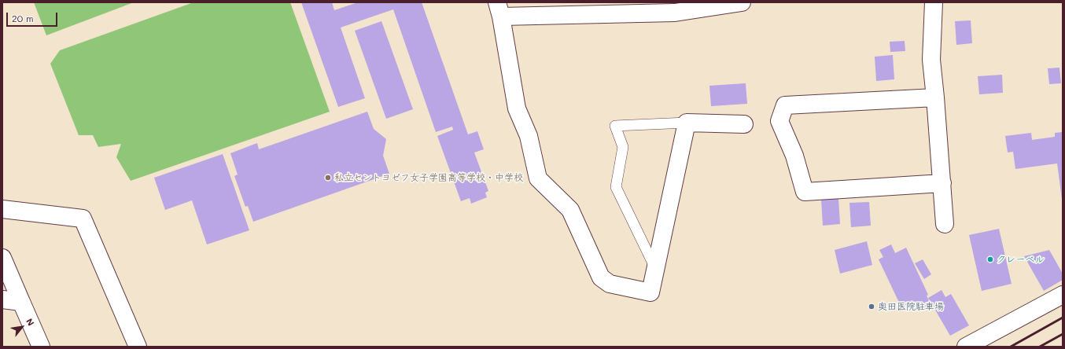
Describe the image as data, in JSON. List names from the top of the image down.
{
  "places": ["私立セントヨゼフ女子学園高等学校・中学校", "クレーベル", "奥田医院駐車場"],
  "scale_bar": "20 m",
  "north": "top right"
}
